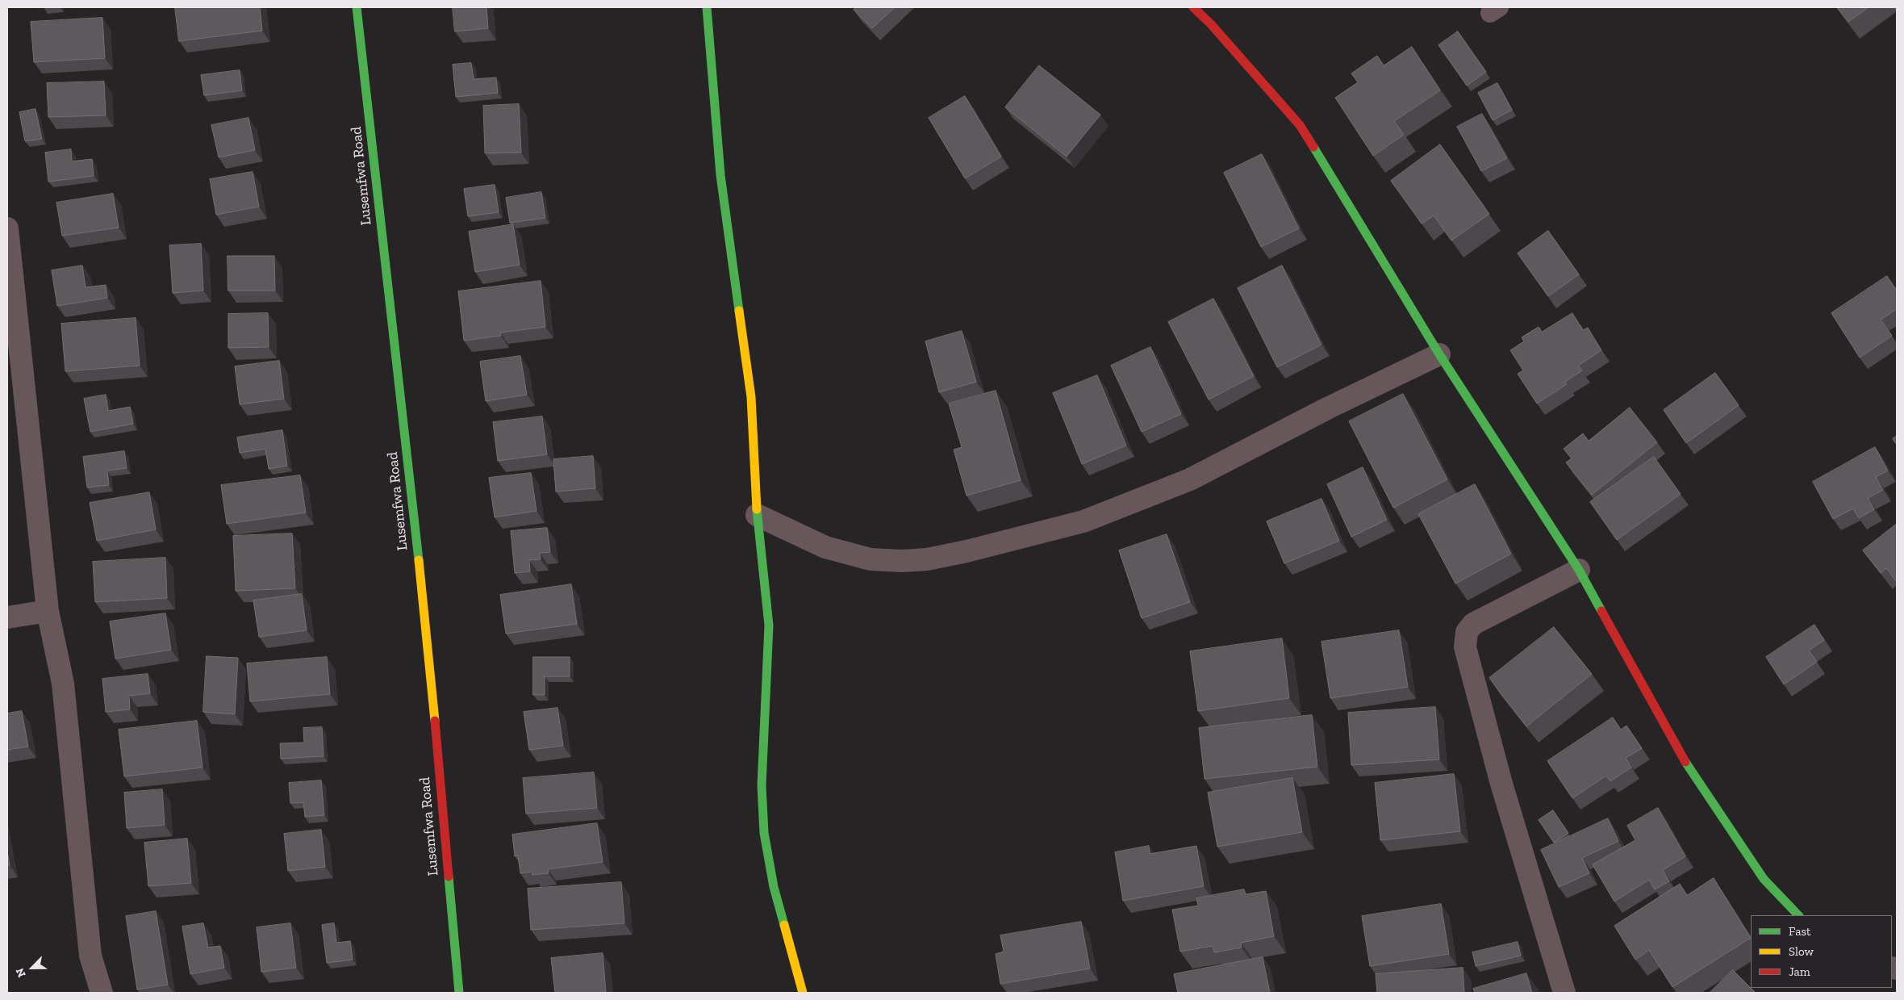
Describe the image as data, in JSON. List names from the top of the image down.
{
  "streets": {
    "street": ["Lusemfwa Road"]
  },
  "legend": ["Fast", "Slow", "Jam"],
  "north": "bottom left"
}
